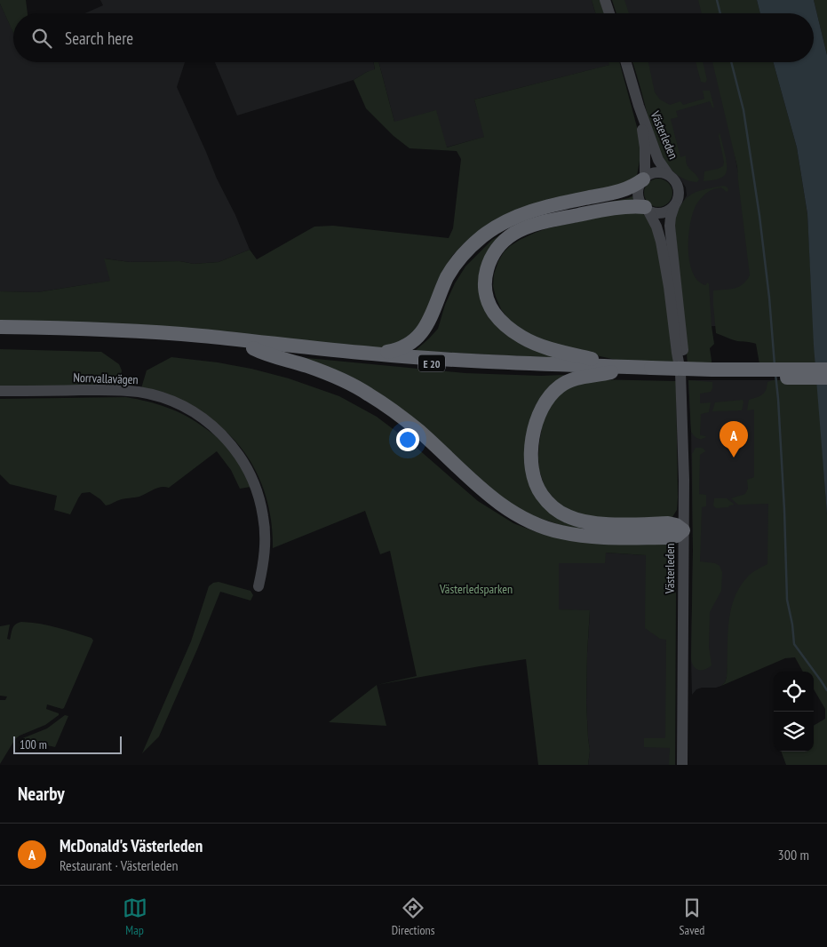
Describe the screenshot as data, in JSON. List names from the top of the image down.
{
  "streets": {
    "highway": ["E 20"],
    "main road": ["Västerleden", "Norrvallavägen"]
  },
  "crossings": [
    ["Västerleden", "E 20"]
  ],
  "parks": ["Västerledsparken"],
  "scale_bar": "100 m",
  "page": {
    "search": "Search here",
    "pins": "A",
    "scale": "100 m",
    "heading": "Nearby",
    "list": [
      {
        "mark": "A",
        "name": "McDonald's Västerleden",
        "note": "Restaurant · Västerleden",
        "value": "300 m"
      }
    ],
    "nav": ["Map", "Directions", "Saved"]
  }
}
